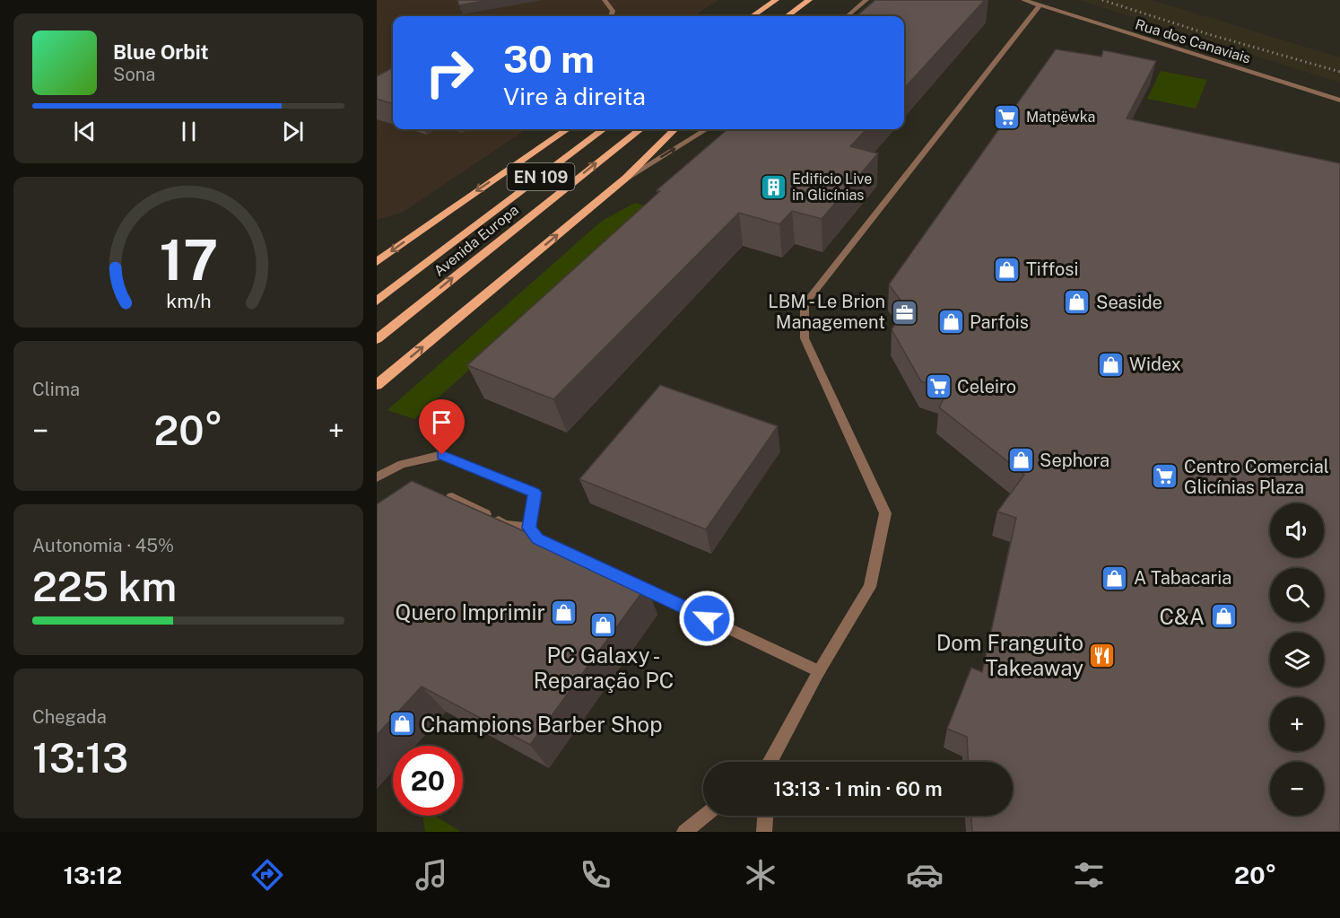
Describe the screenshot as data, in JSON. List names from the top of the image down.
{
  "streets": {
    "main road": ["EN 109", "Avenida Europa"],
    "street": ["Rua dos Canaviais"]
  },
  "places": {
    "supermarket": ["Matpëwka", "Celeiro", "Centro Comercial Glicínias Plaza"],
    "building": ["Edificio Live in Glicínias"],
    "shop": [
      "Tiffosi",
      "Seaside",
      "Parfois",
      "Widex",
      "Sephora",
      "A Tabacaria",
      "Quero Imprimir",
      "C&A",
      "PC Galaxy - Reparação PC",
      "Champions Barber Shop"
    ],
    "office": ["LBM - Le Brion Management"],
    "restaurant": ["Dom Franguito Takeaway"]
  },
  "page": {
    "turn": ["30 m", "Vire à direita"],
    "song": ["Blue Orbit", "Sona"],
    "tile": [
      "Clima",
      ["Autonomia · 45%", "225 km"],
      ["Chegada", "13:13"]
    ],
    "heat": ["−", "20°", "+"],
    "map_buttons": ["+", "−"],
    "limit": "20",
    "trip": "13:13 · 1 min · 60 m",
    "tabs": ["13:12", "20°"],
    "gauge": ["17", "km/h"]
  }
}
